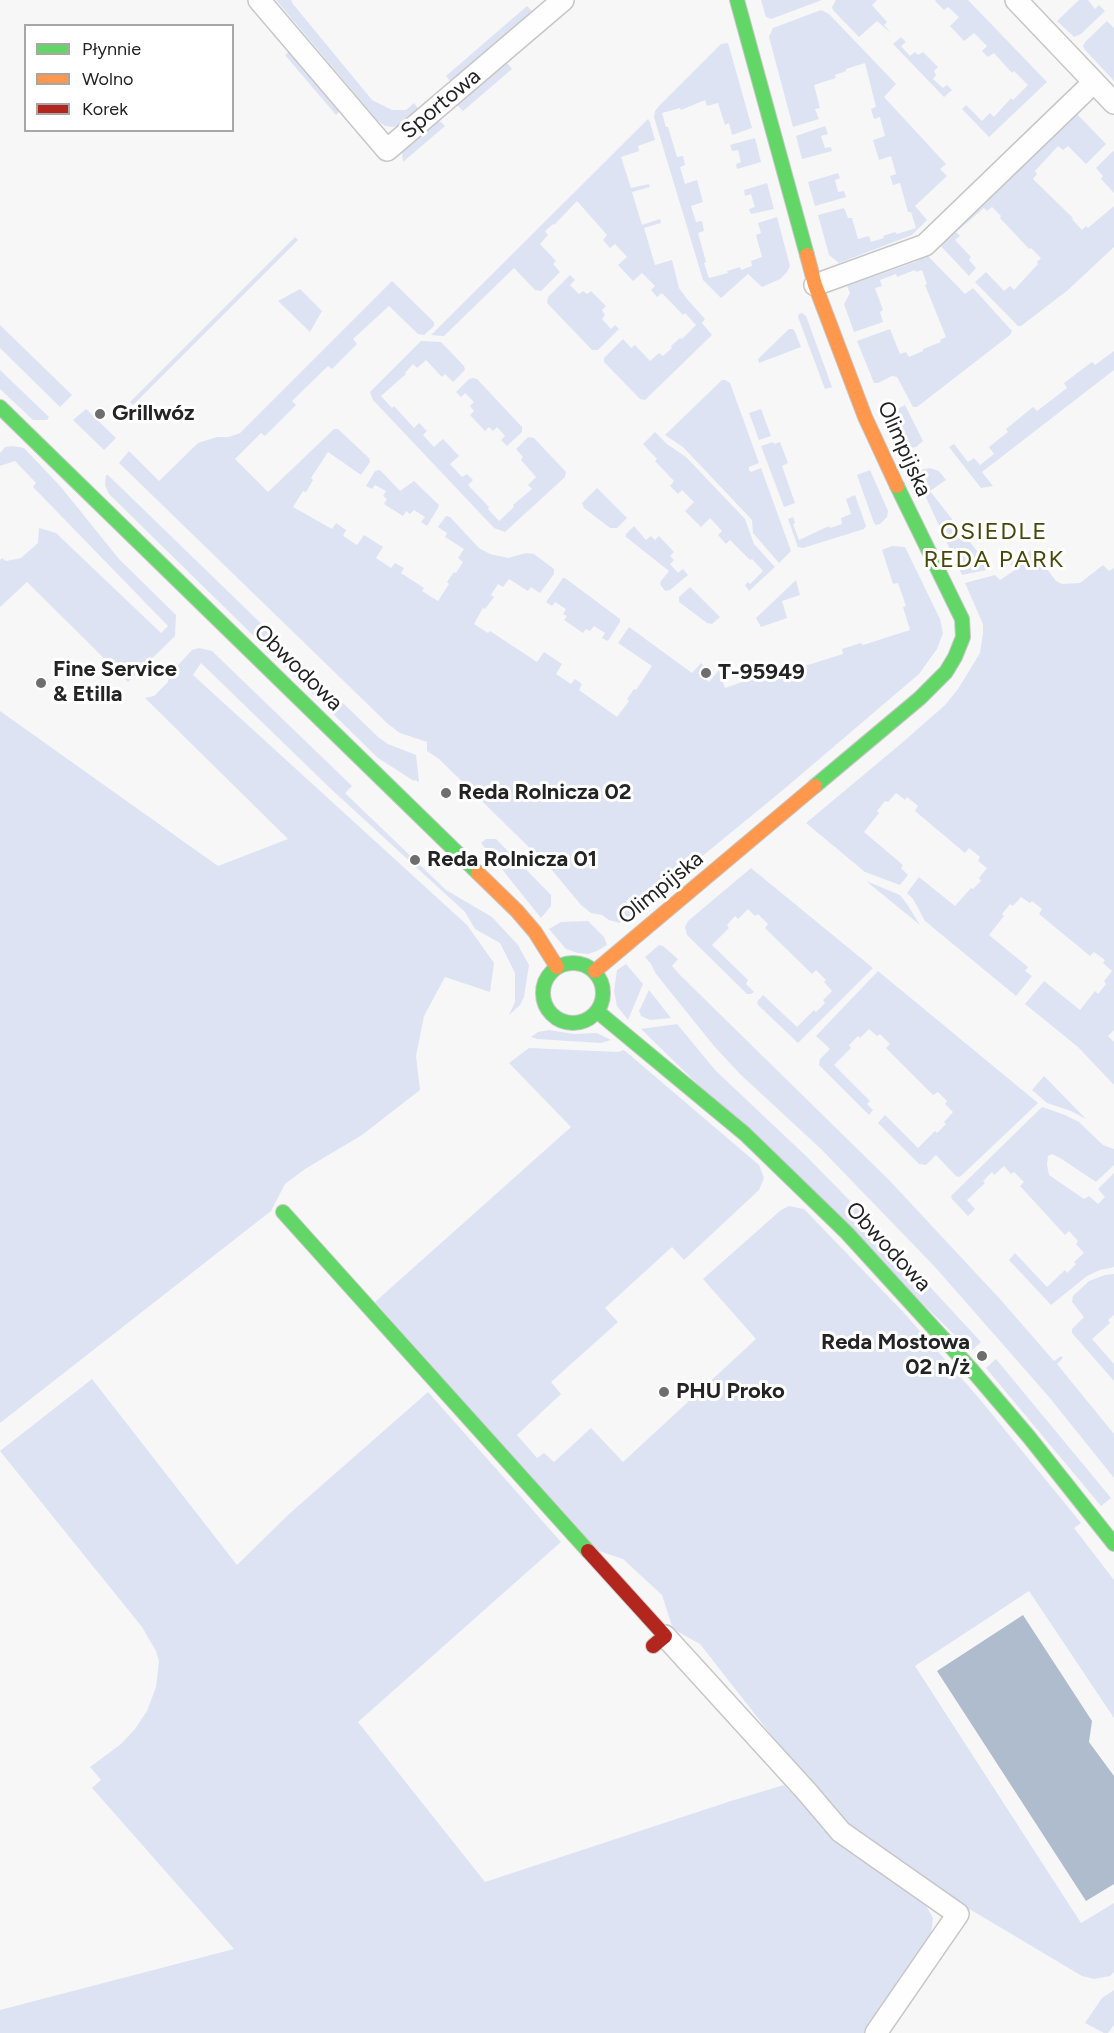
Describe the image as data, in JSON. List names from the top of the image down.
{
  "streets": {
    "street": ["Sportowa", "Olimpijska", "Obwodowa"]
  },
  "crossings": [
    ["Olimpijska", "Obwodowa"]
  ],
  "districts": ["OSIEDLE REDA PARK"],
  "places": [
    "Grillwóz",
    "T-95949",
    "Fine Service & Etilla",
    "Reda Rolnicza 02",
    "Reda Rolnicza 01",
    "Reda Mostowa 02 n/ż",
    "PHU Proko"
  ],
  "legend": ["Płynnie", "Wolno", "Korek"]
}
